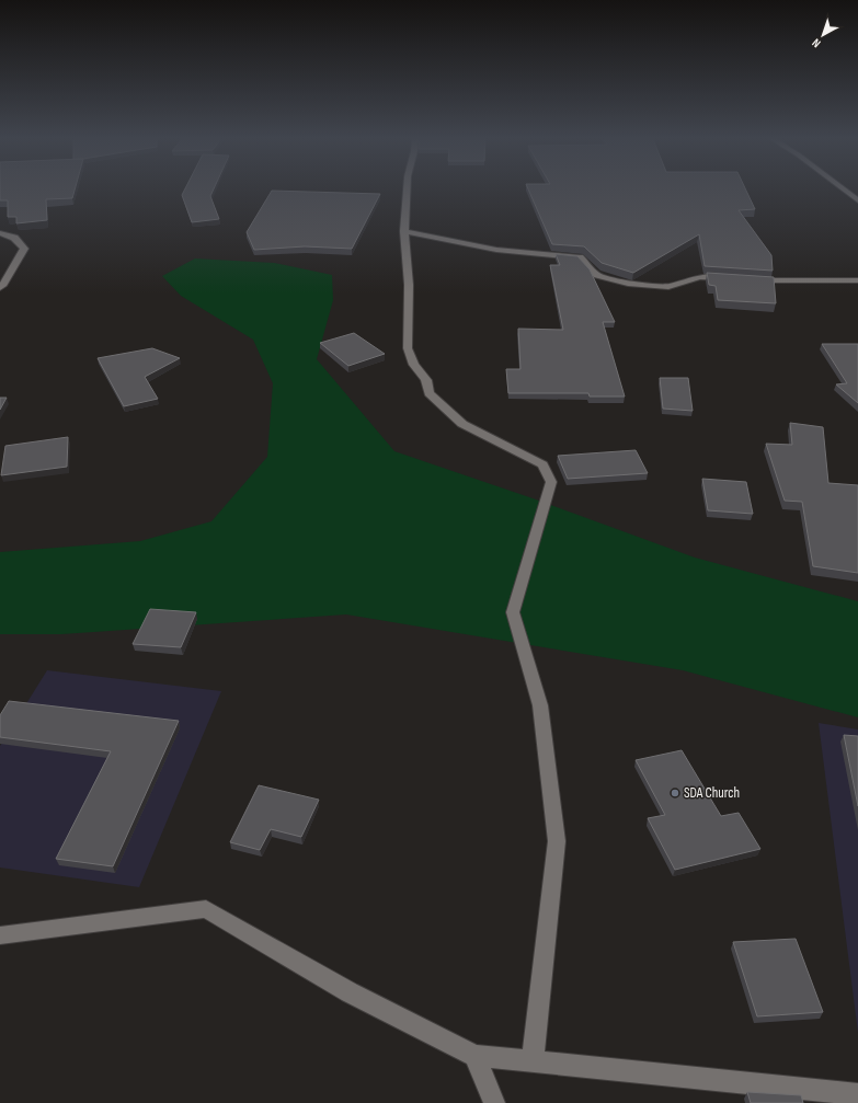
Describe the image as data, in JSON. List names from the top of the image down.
{
  "places": ["SDA Church"],
  "north": "bottom left"
}
